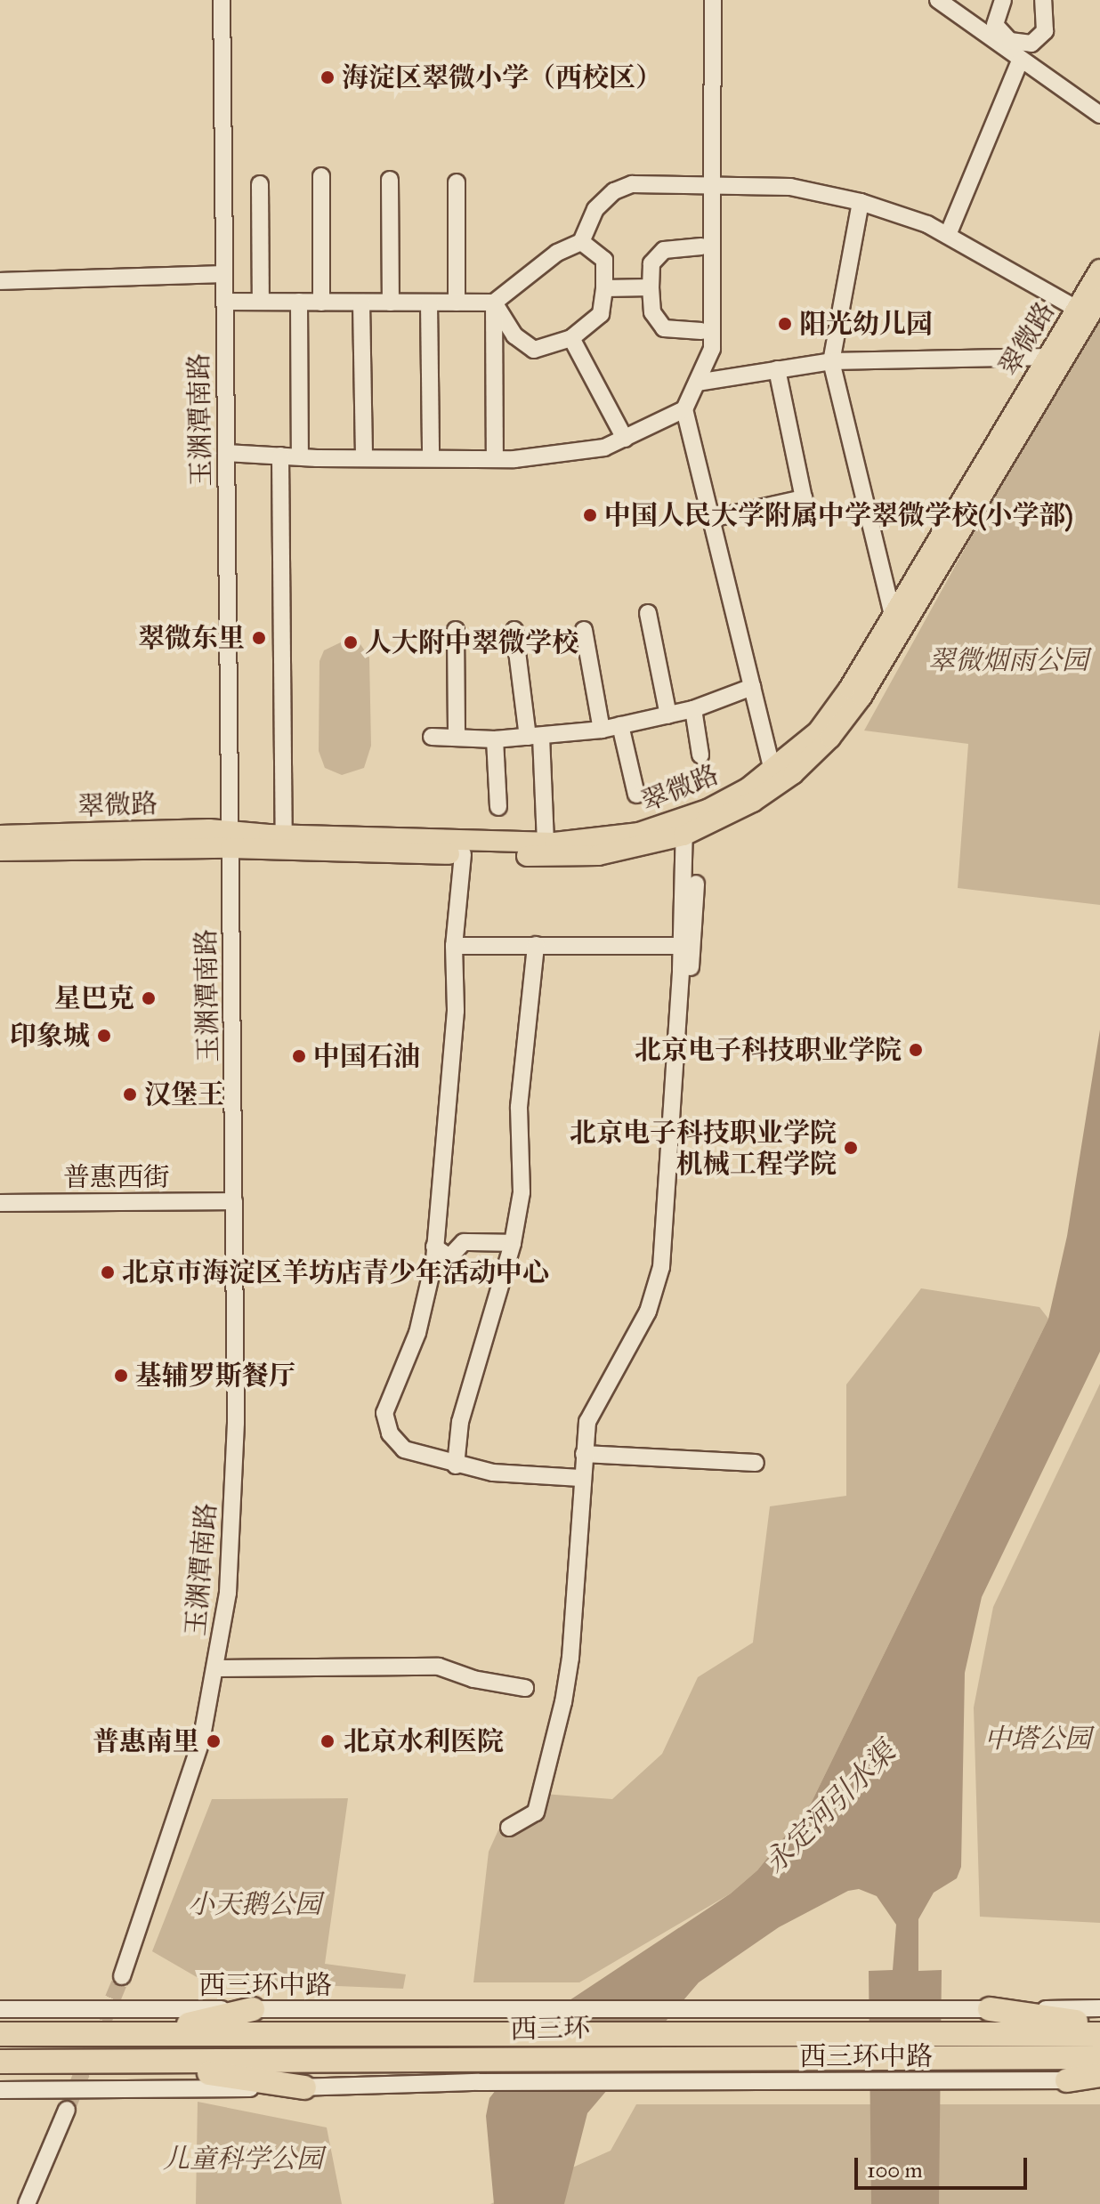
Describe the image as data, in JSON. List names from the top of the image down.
{
  "streets": {
    "highway": ["西三环"],
    "main road": ["翠微路"],
    "street": ["玉渊潭南路", "普惠西街", "西三环中路"]
  },
  "crossings": [
    ["翠微路", "玉渊潭南路"],
    ["玉渊潭南路", "普惠西街"]
  ],
  "water": ["永定河引水渠"],
  "parks": [
    "翠微烟雨公园",
    "中塔公园",
    "小天鹅公园",
    "儿童科学公园"
  ],
  "places": [
    "海淀区翠微小学（西校区）",
    "阳光幼儿园",
    "中国人民大学附属中学翠微学校(小学部)",
    "翠微东里",
    "人大附中翠微学校",
    "星巴克",
    "印象城",
    "北京电子科技职业学院",
    "中国石油",
    "汉堡王",
    "北京电子科技职业学院 机械工程学院",
    "北京市海淀区羊坊店青少年活动中心",
    "基辅罗斯餐厅",
    "普惠南里",
    "北京水利医院"
  ],
  "scale_bar": "100 m"
}
